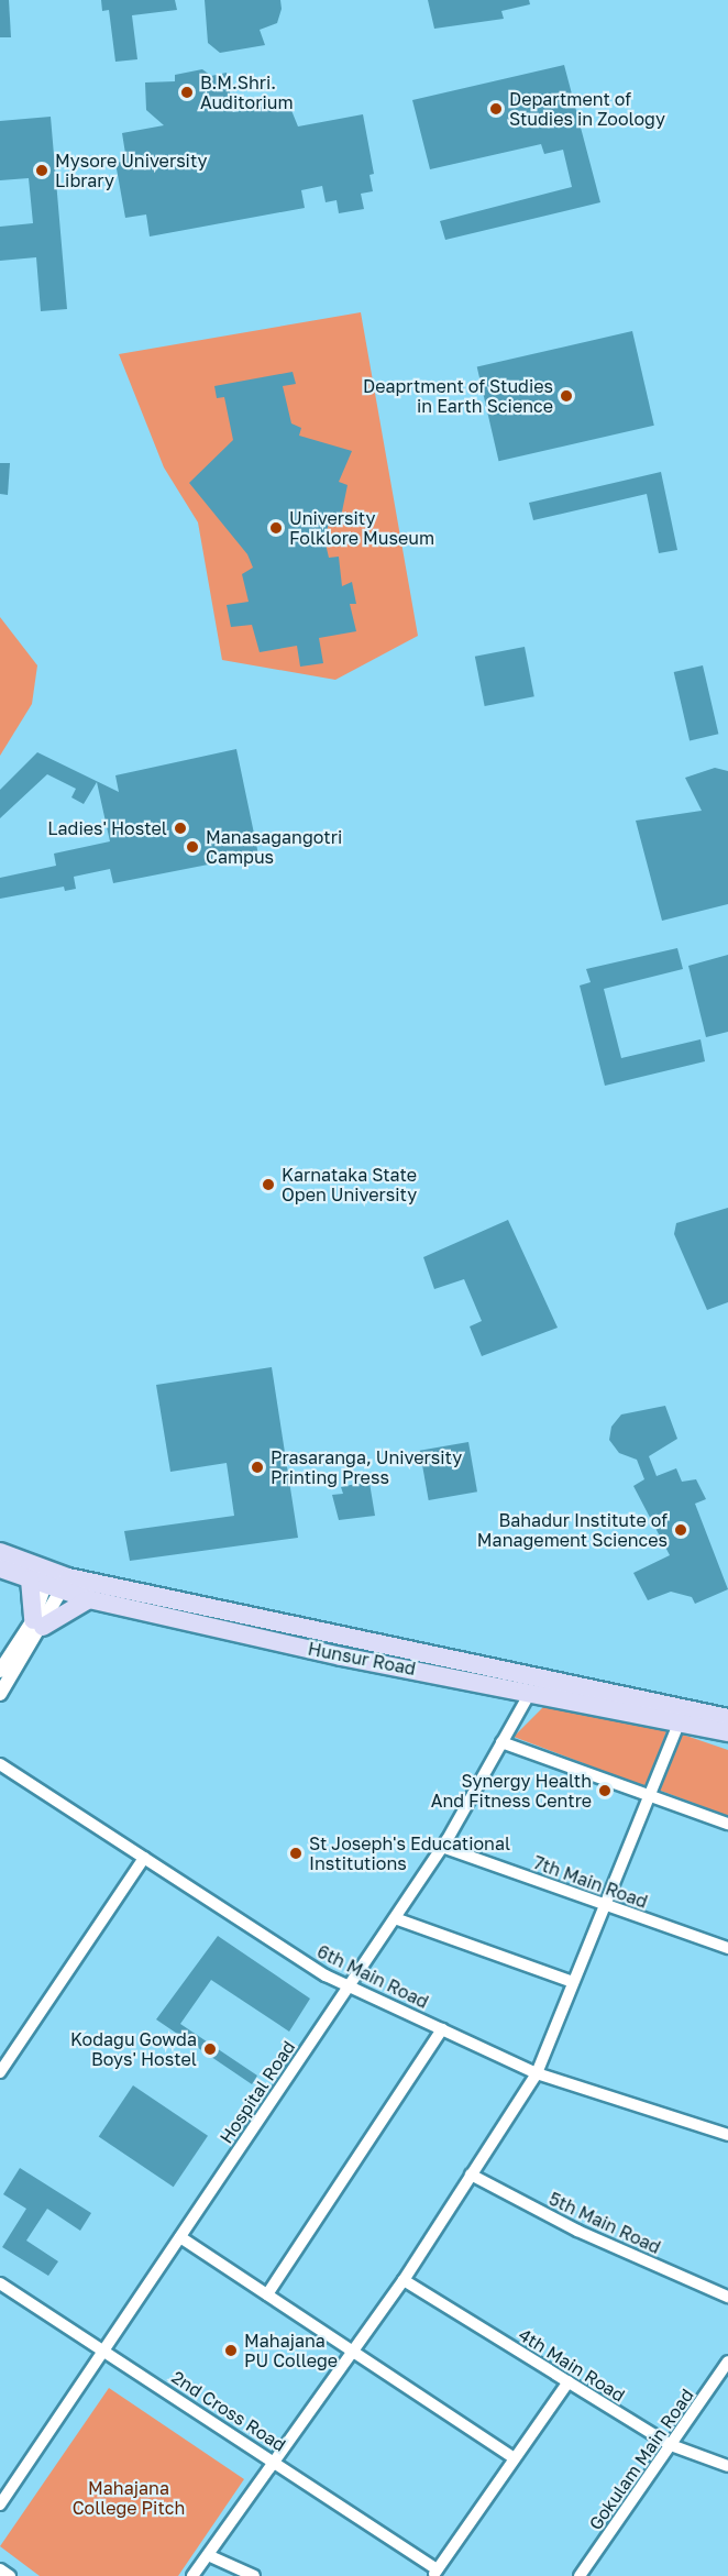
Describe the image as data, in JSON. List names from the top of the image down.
{
  "streets": {
    "main road": ["Hunsur Road"],
    "street": [
      "7th Main Road",
      "6th Main Road",
      "Hospital Road",
      "5th Main Road",
      "4th Main Road",
      "2nd Cross Road",
      "Gokulam Main Road"
    ]
  },
  "crossings": [
    ["Hunsur Road", "Hospital Road"],
    ["7th Main Road", "Hospital Road"],
    ["6th Main Road", "Hospital Road"],
    ["Hospital Road", "2nd Cross Road"],
    ["4th Main Road", "Gokulam Main Road"]
  ],
  "parks": ["Mahajana College Pitch"],
  "places": [
    "B.M.Shri. Auditorium",
    "Department of Studies in Zoology",
    "Mysore University Library",
    "Deaprtment of Studies in Earth Science",
    "University Folklore Museum",
    "Ladies' Hostel",
    "Manasagangotri Campus",
    "Karnataka State Open University",
    "Prasaranga, University Printing Press",
    "Bahadur Institute of Management Sciences",
    "Synergy Health And Fitness Centre",
    "St Joseph's Educational Institutions",
    "Kodagu Gowda Boys' Hostel",
    "Mahajana PU College"
  ]
}
